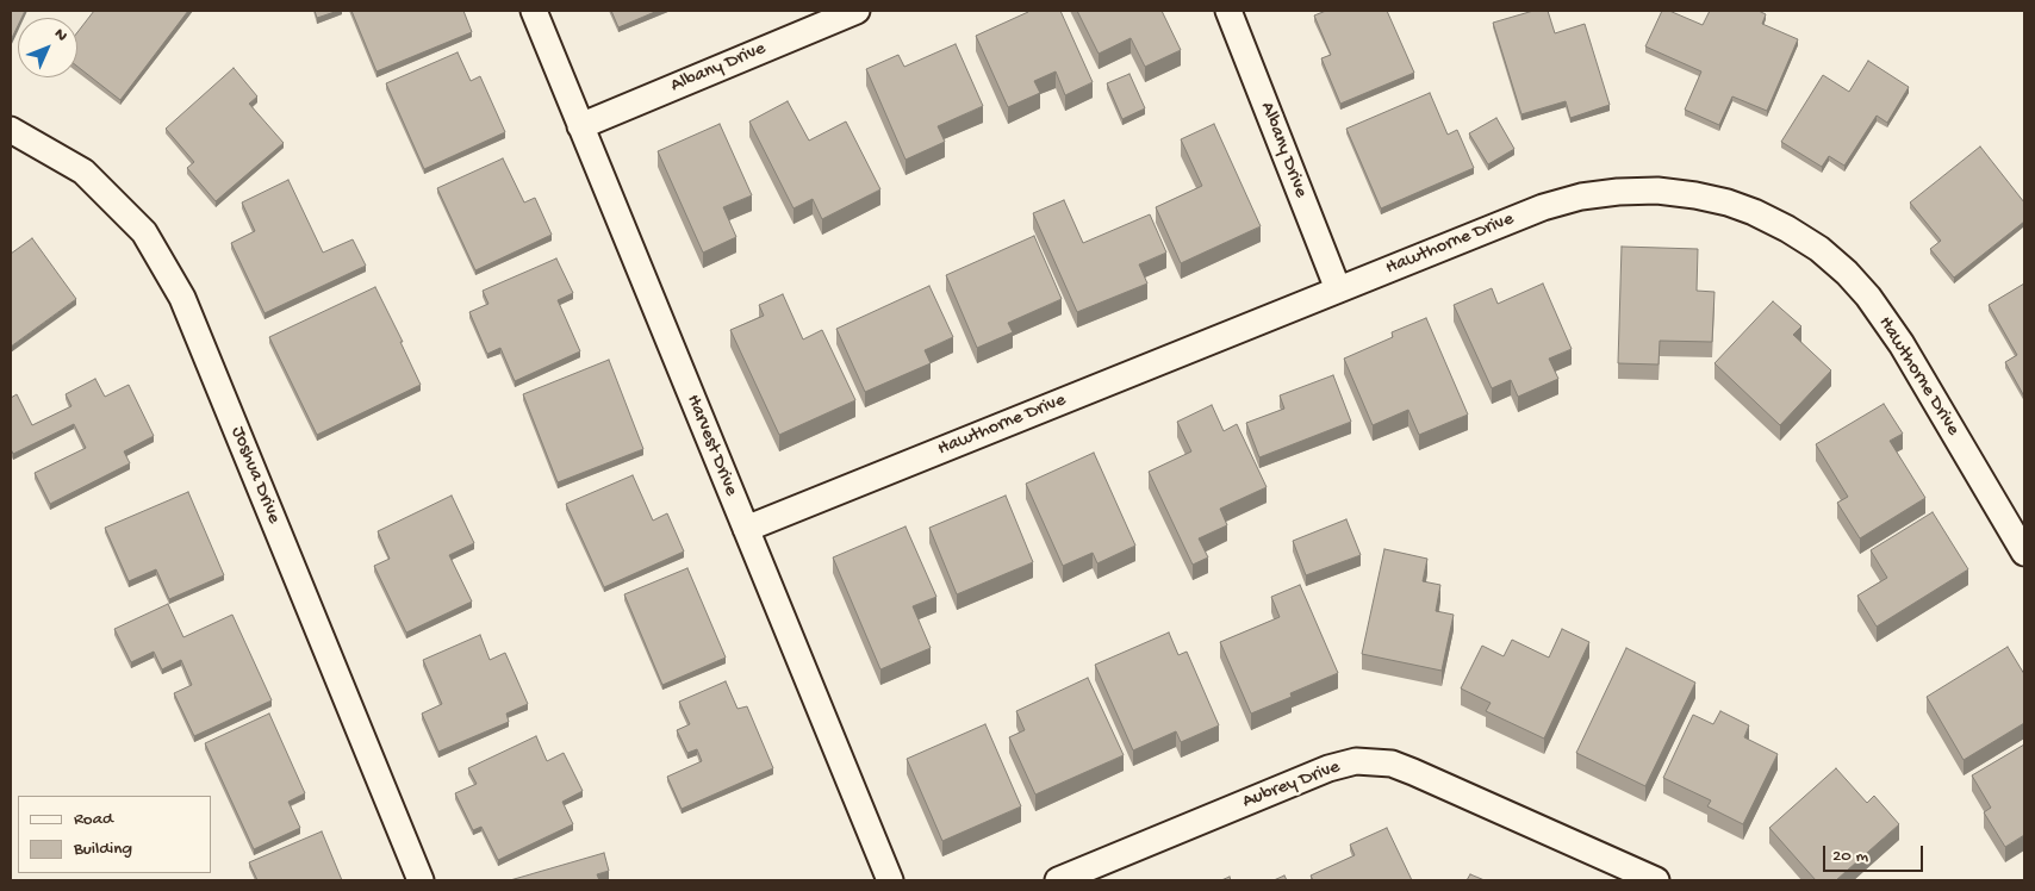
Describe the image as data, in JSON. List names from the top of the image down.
{
  "streets": {
    "street": [
      "Albany Drive",
      "Hawthorne Drive",
      "Harvest Drive",
      "Joshua Drive",
      "Aubrey Drive"
    ]
  },
  "crossings": [
    ["Albany Drive", "Hawthorne Drive"],
    ["Albany Drive", "Harvest Drive"],
    ["Hawthorne Drive", "Harvest Drive"]
  ],
  "legend": ["Road", "Building"],
  "scale_bar": "20 m",
  "north": "top right"
}
